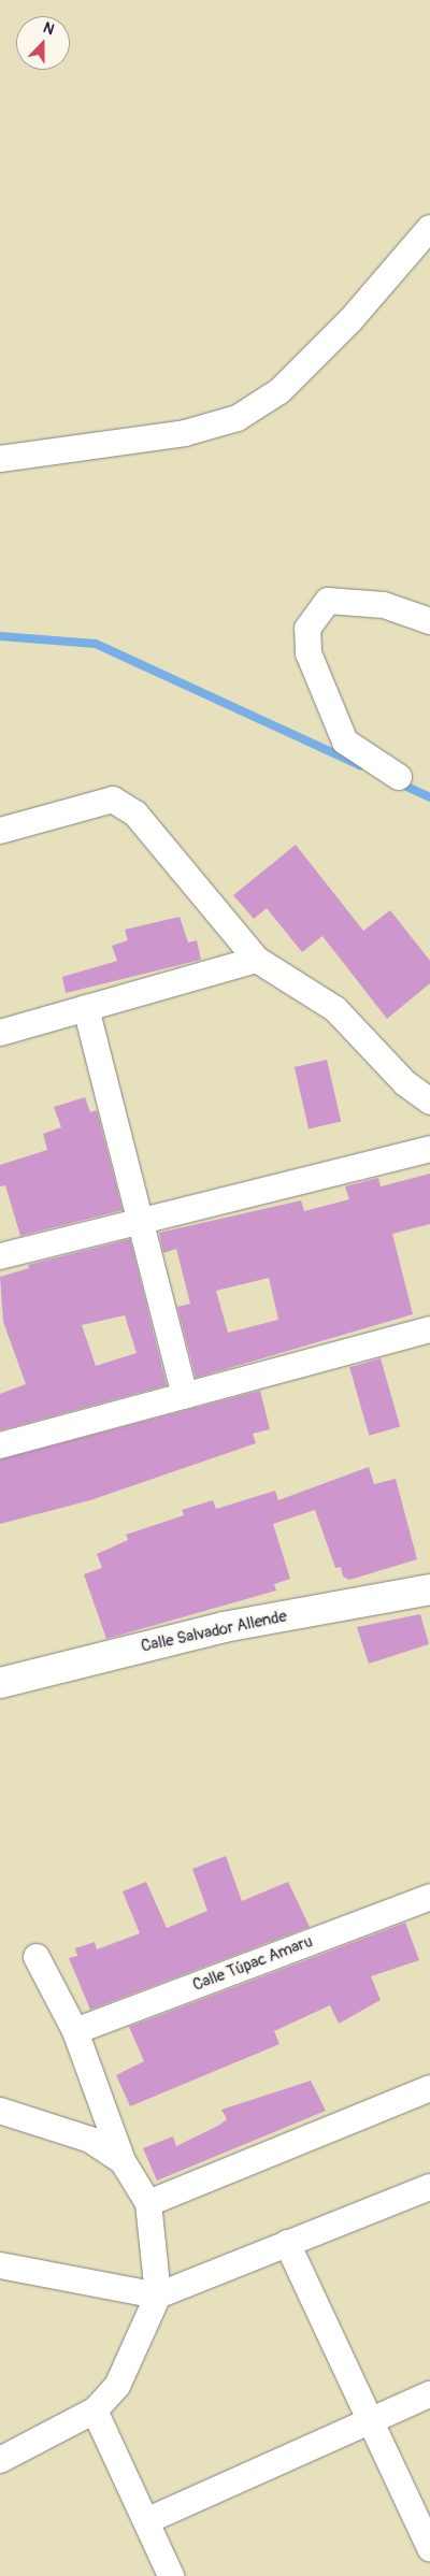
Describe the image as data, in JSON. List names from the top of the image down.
{
  "streets": {
    "street": ["Calle Salvador Allende", "Calle Túpac Amaru"]
  },
  "north": "top"
}
